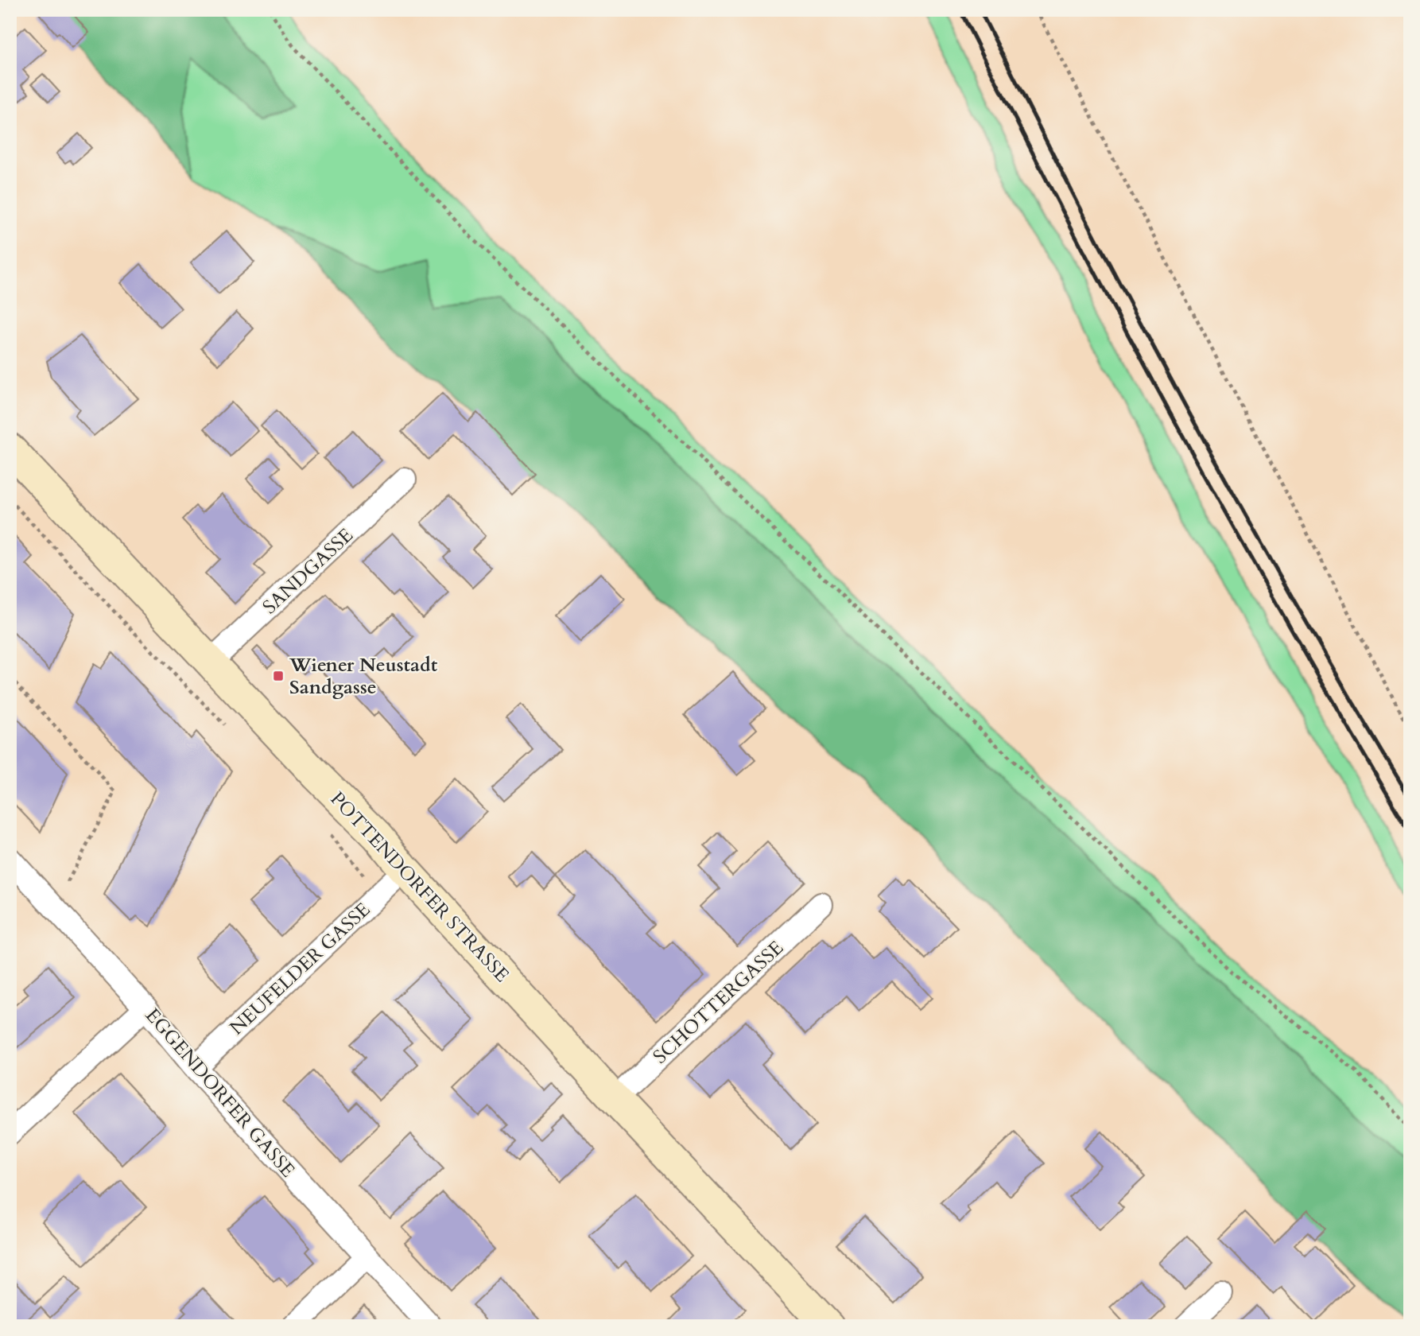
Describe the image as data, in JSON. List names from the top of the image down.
{
  "streets": {
    "main road": ["POTTENDORFER STRASSE"],
    "street": [
      "SANDGASSE",
      "NEUFELDER GASSE",
      "SCHOTTERGASSE",
      "EGGENDORFER GASSE"
    ]
  },
  "crossings": [
    ["SANDGASSE", "POTTENDORFER STRASSE"],
    ["POTTENDORFER STRASSE", "NEUFELDER GASSE"],
    ["POTTENDORFER STRASSE", "SCHOTTERGASSE"],
    ["NEUFELDER GASSE", "EGGENDORFER GASSE"]
  ],
  "places": {
    "transit": ["Wiener Neustadt Sandgasse"]
  }
}
